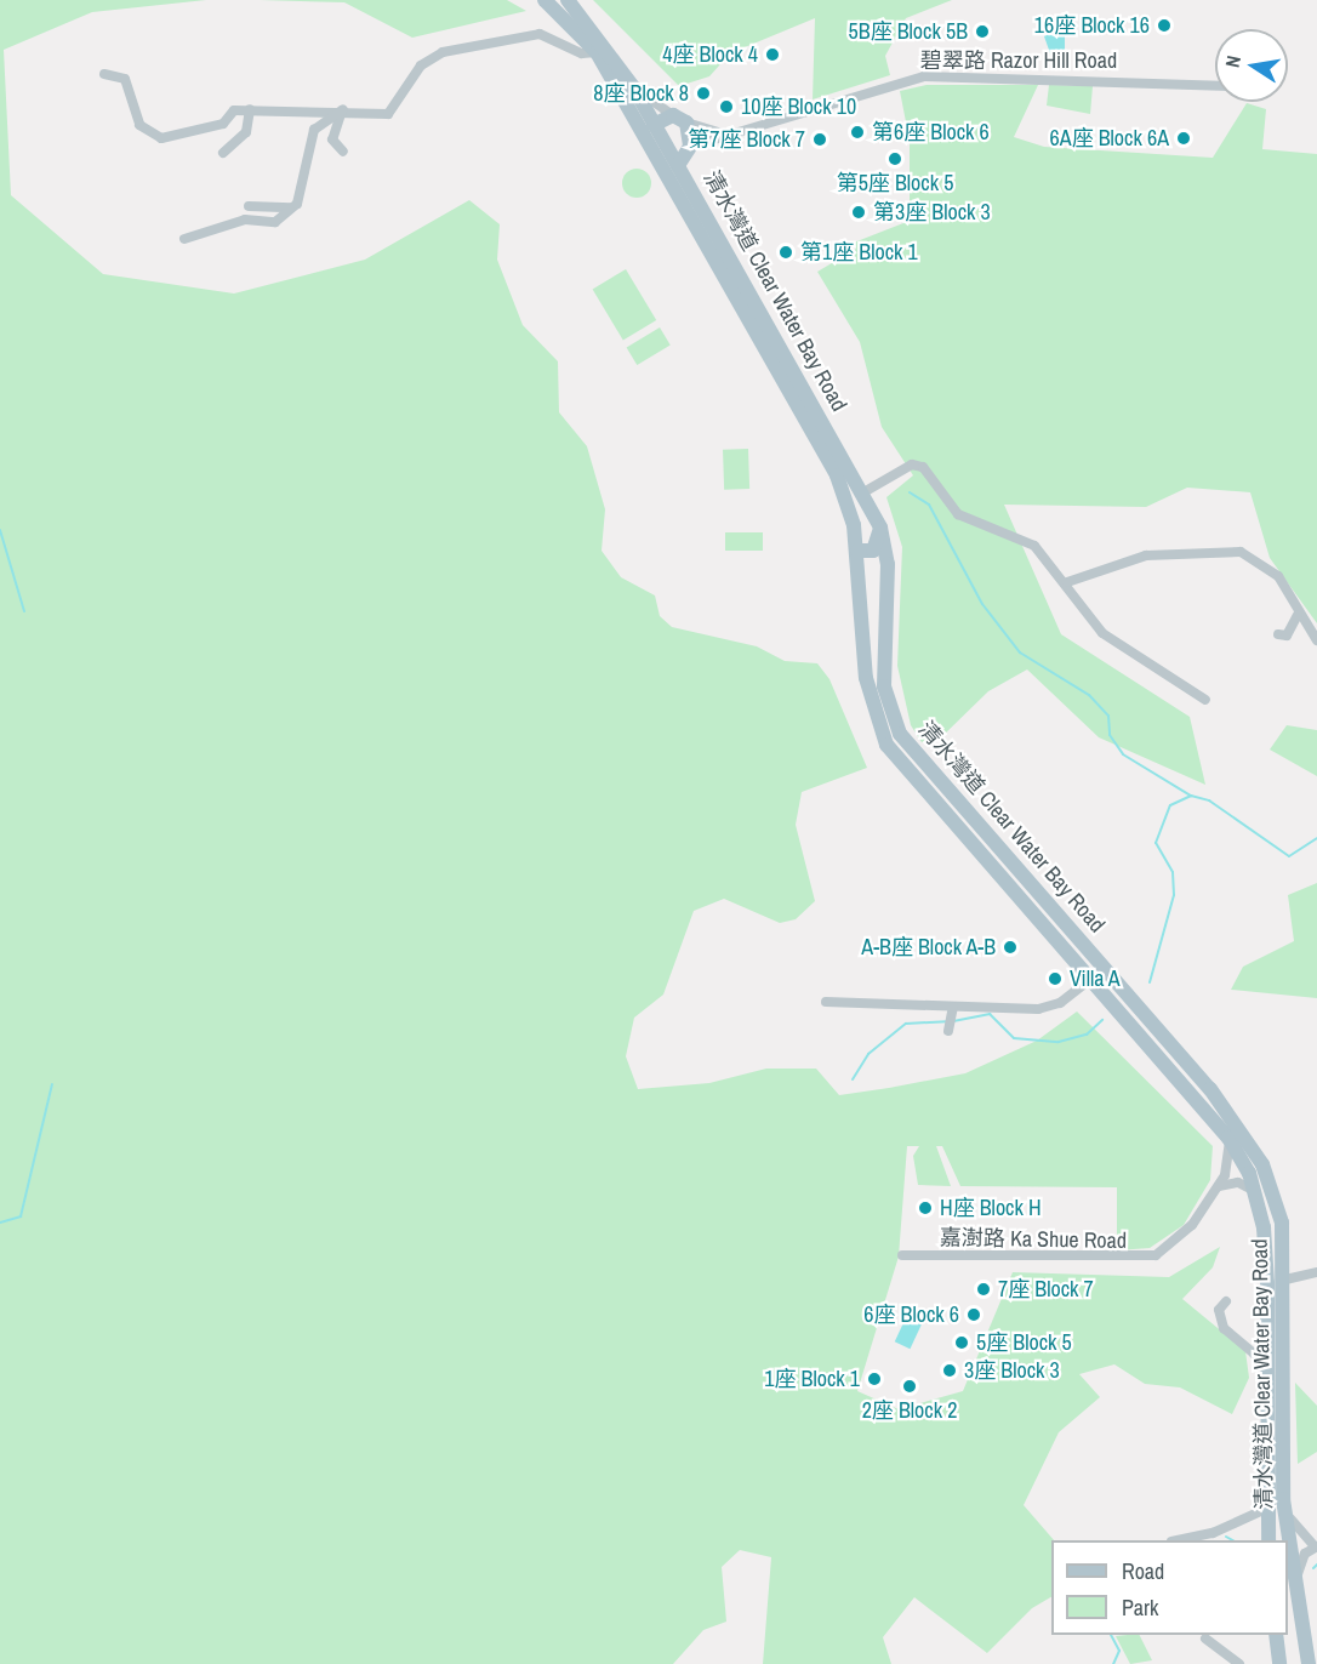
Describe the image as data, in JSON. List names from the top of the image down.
{
  "streets": {
    "main road": ["清水灣道 Clear Water Bay Road"],
    "street": ["碧翠路 Razor Hill Road", "嘉澍路 Ka Shue Road"]
  },
  "crossings": [
    ["清水灣道 Clear Water Bay Road", "嘉澍路 Ka Shue Road"]
  ],
  "places": [
    "16座 Block 16",
    "5B座 Block 5B",
    "4座 Block 4",
    "8座 Block 8",
    "10座 Block 10",
    "第6座 Block 6",
    "6A座 Block 6A",
    "第7座 Block 7",
    "第5座 Block 5",
    "第3座 Block 3",
    "第1座 Block 1",
    "A-B座 Block A-B",
    "Villa A",
    "H座 Block H",
    "7座 Block 7",
    "6座 Block 6",
    "5座 Block 5",
    "3座 Block 3",
    "1座 Block 1",
    "2座 Block 2"
  ],
  "legend": ["Road", "Park"],
  "north": "left"
}
